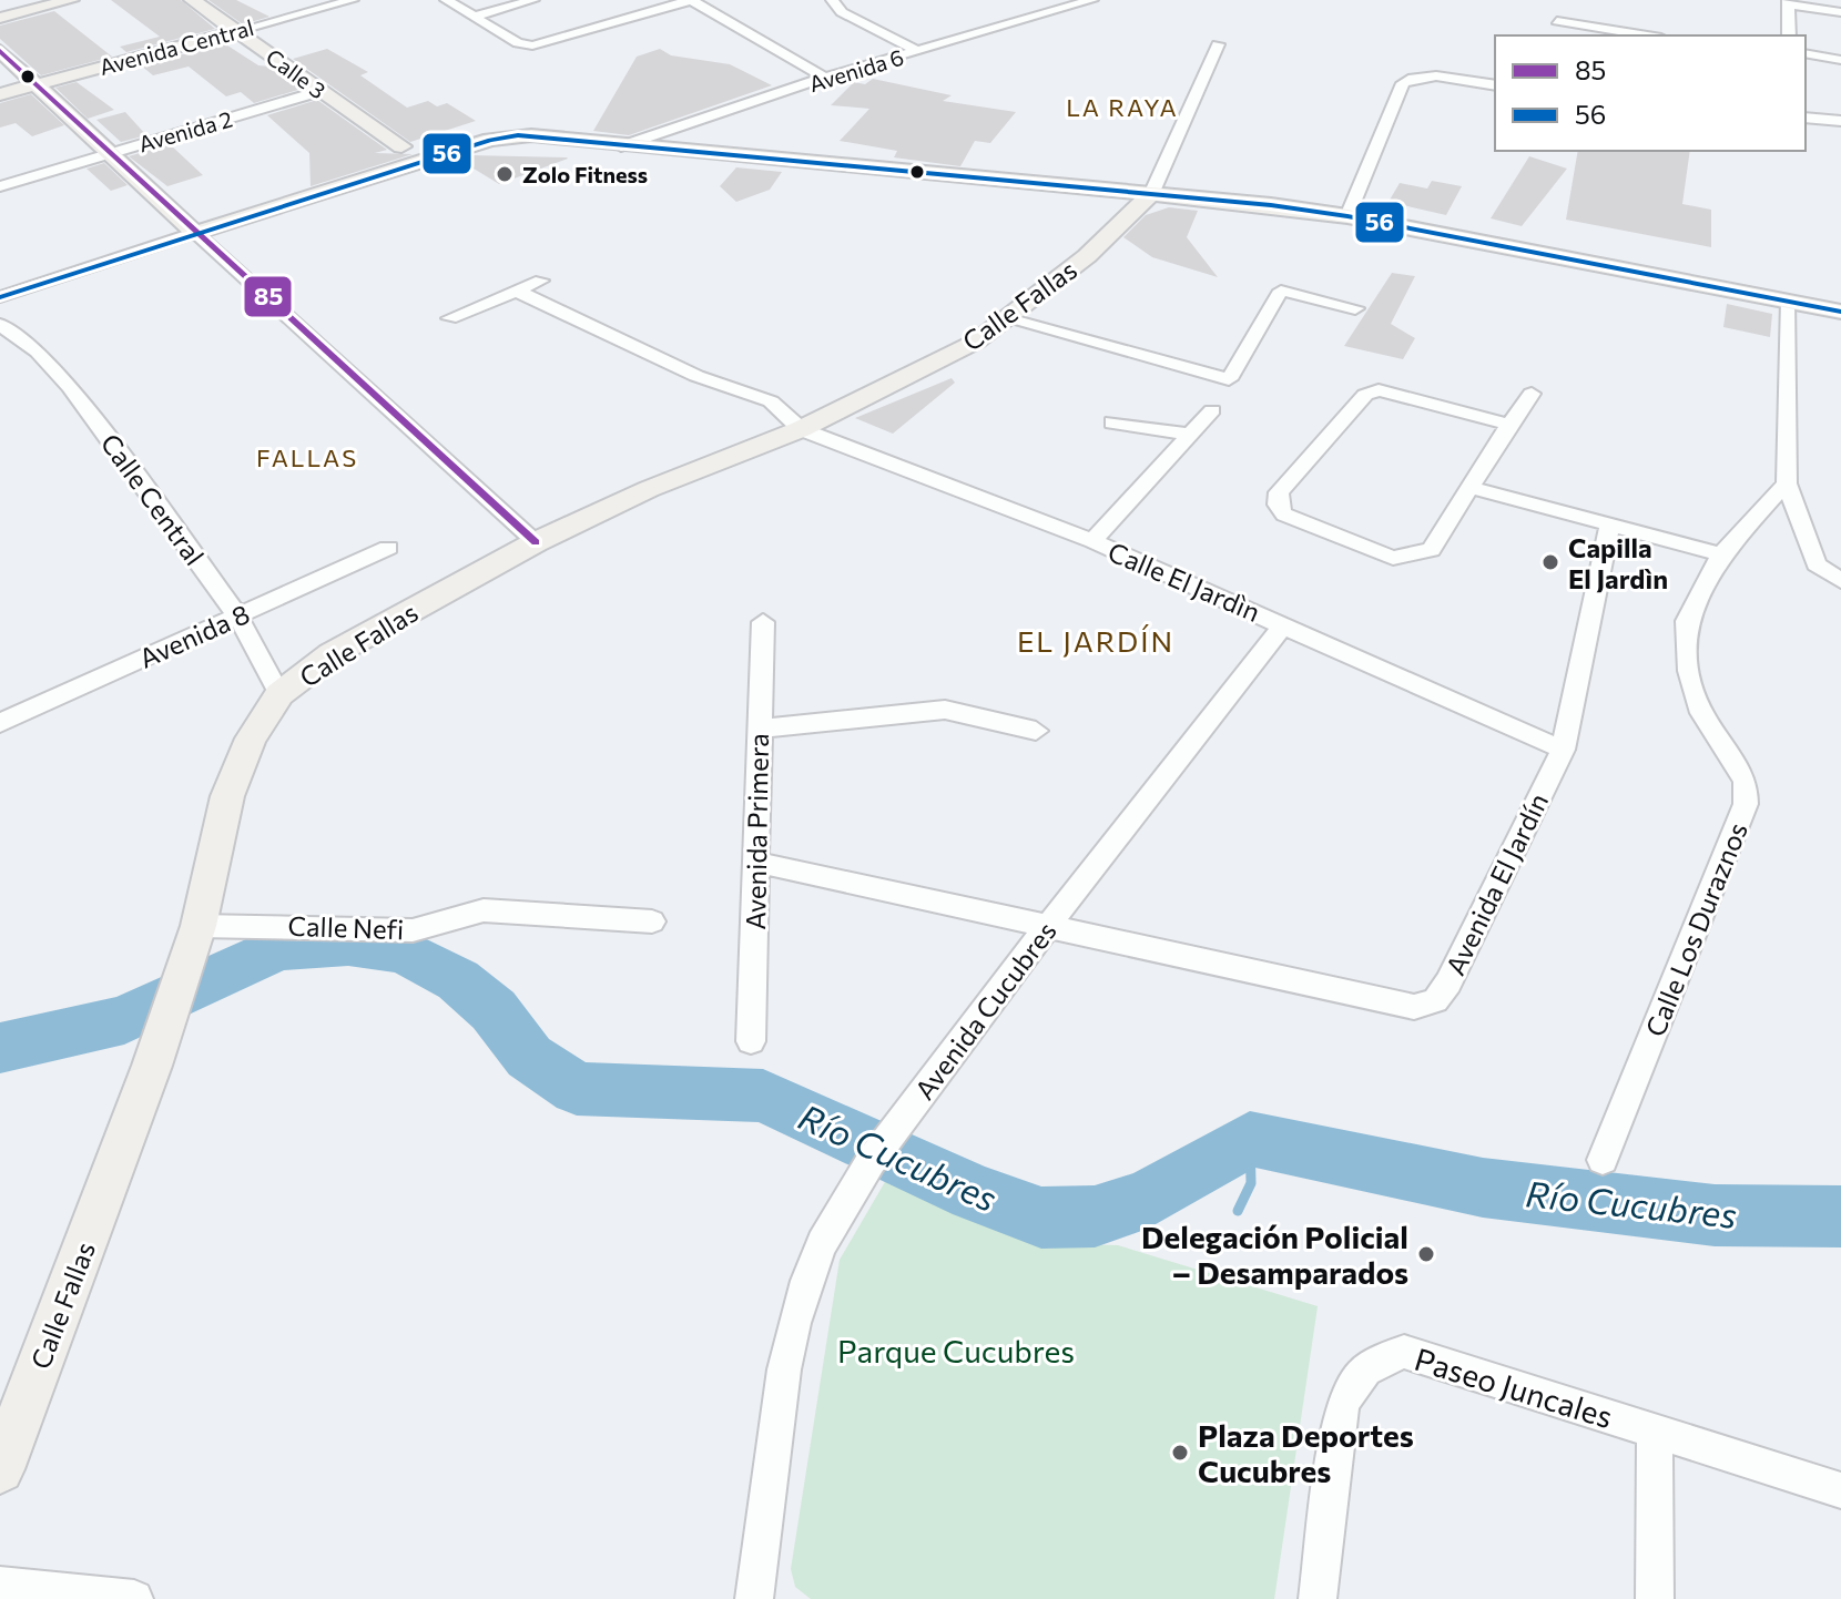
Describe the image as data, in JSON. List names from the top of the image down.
{
  "streets": {
    "main road": ["Avenida Central", "Calle 3", "Calle Fallas"],
    "street": [
      "Avenida 6",
      "Avenida 2",
      "Calle Central",
      "Calle El Jardìn",
      "Avenida 8",
      "Avenida Primera",
      "Avenida El Jardín",
      "Calle Nefi",
      "Calle Los Duraznos",
      "Avenida Cucubres",
      "Paseo Juncales"
    ]
  },
  "crossings": [
    ["Avenida Central", "Calle 3"],
    ["Calle 3", "Avenida 2"],
    ["Calle Fallas", "Calle Central"],
    ["Calle Fallas", "Calle El Jardìn"],
    ["Calle Fallas", "Calle Nefi"],
    ["Calle Central", "Avenida 8"],
    ["Calle El Jardìn", "Avenida El Jardín"],
    ["Calle El Jardìn", "Avenida Cucubres"],
    ["Avenida Primera", "Avenida El Jardín"],
    ["Avenida El Jardín", "Avenida Cucubres"]
  ],
  "districts": ["LA RAYA", "FALLAS", "EL JARDÍN"],
  "water": ["Río Cucubres"],
  "parks": ["Parque Cucubres"],
  "places": [
    "Zolo Fitness",
    "Capilla El Jardìn",
    "Delegación Policial – Desamparados",
    "Plaza Deportes Cucubres"
  ],
  "lines": ["transit line 85", "transit line 56"],
  "legend": ["85", "56"]
}
